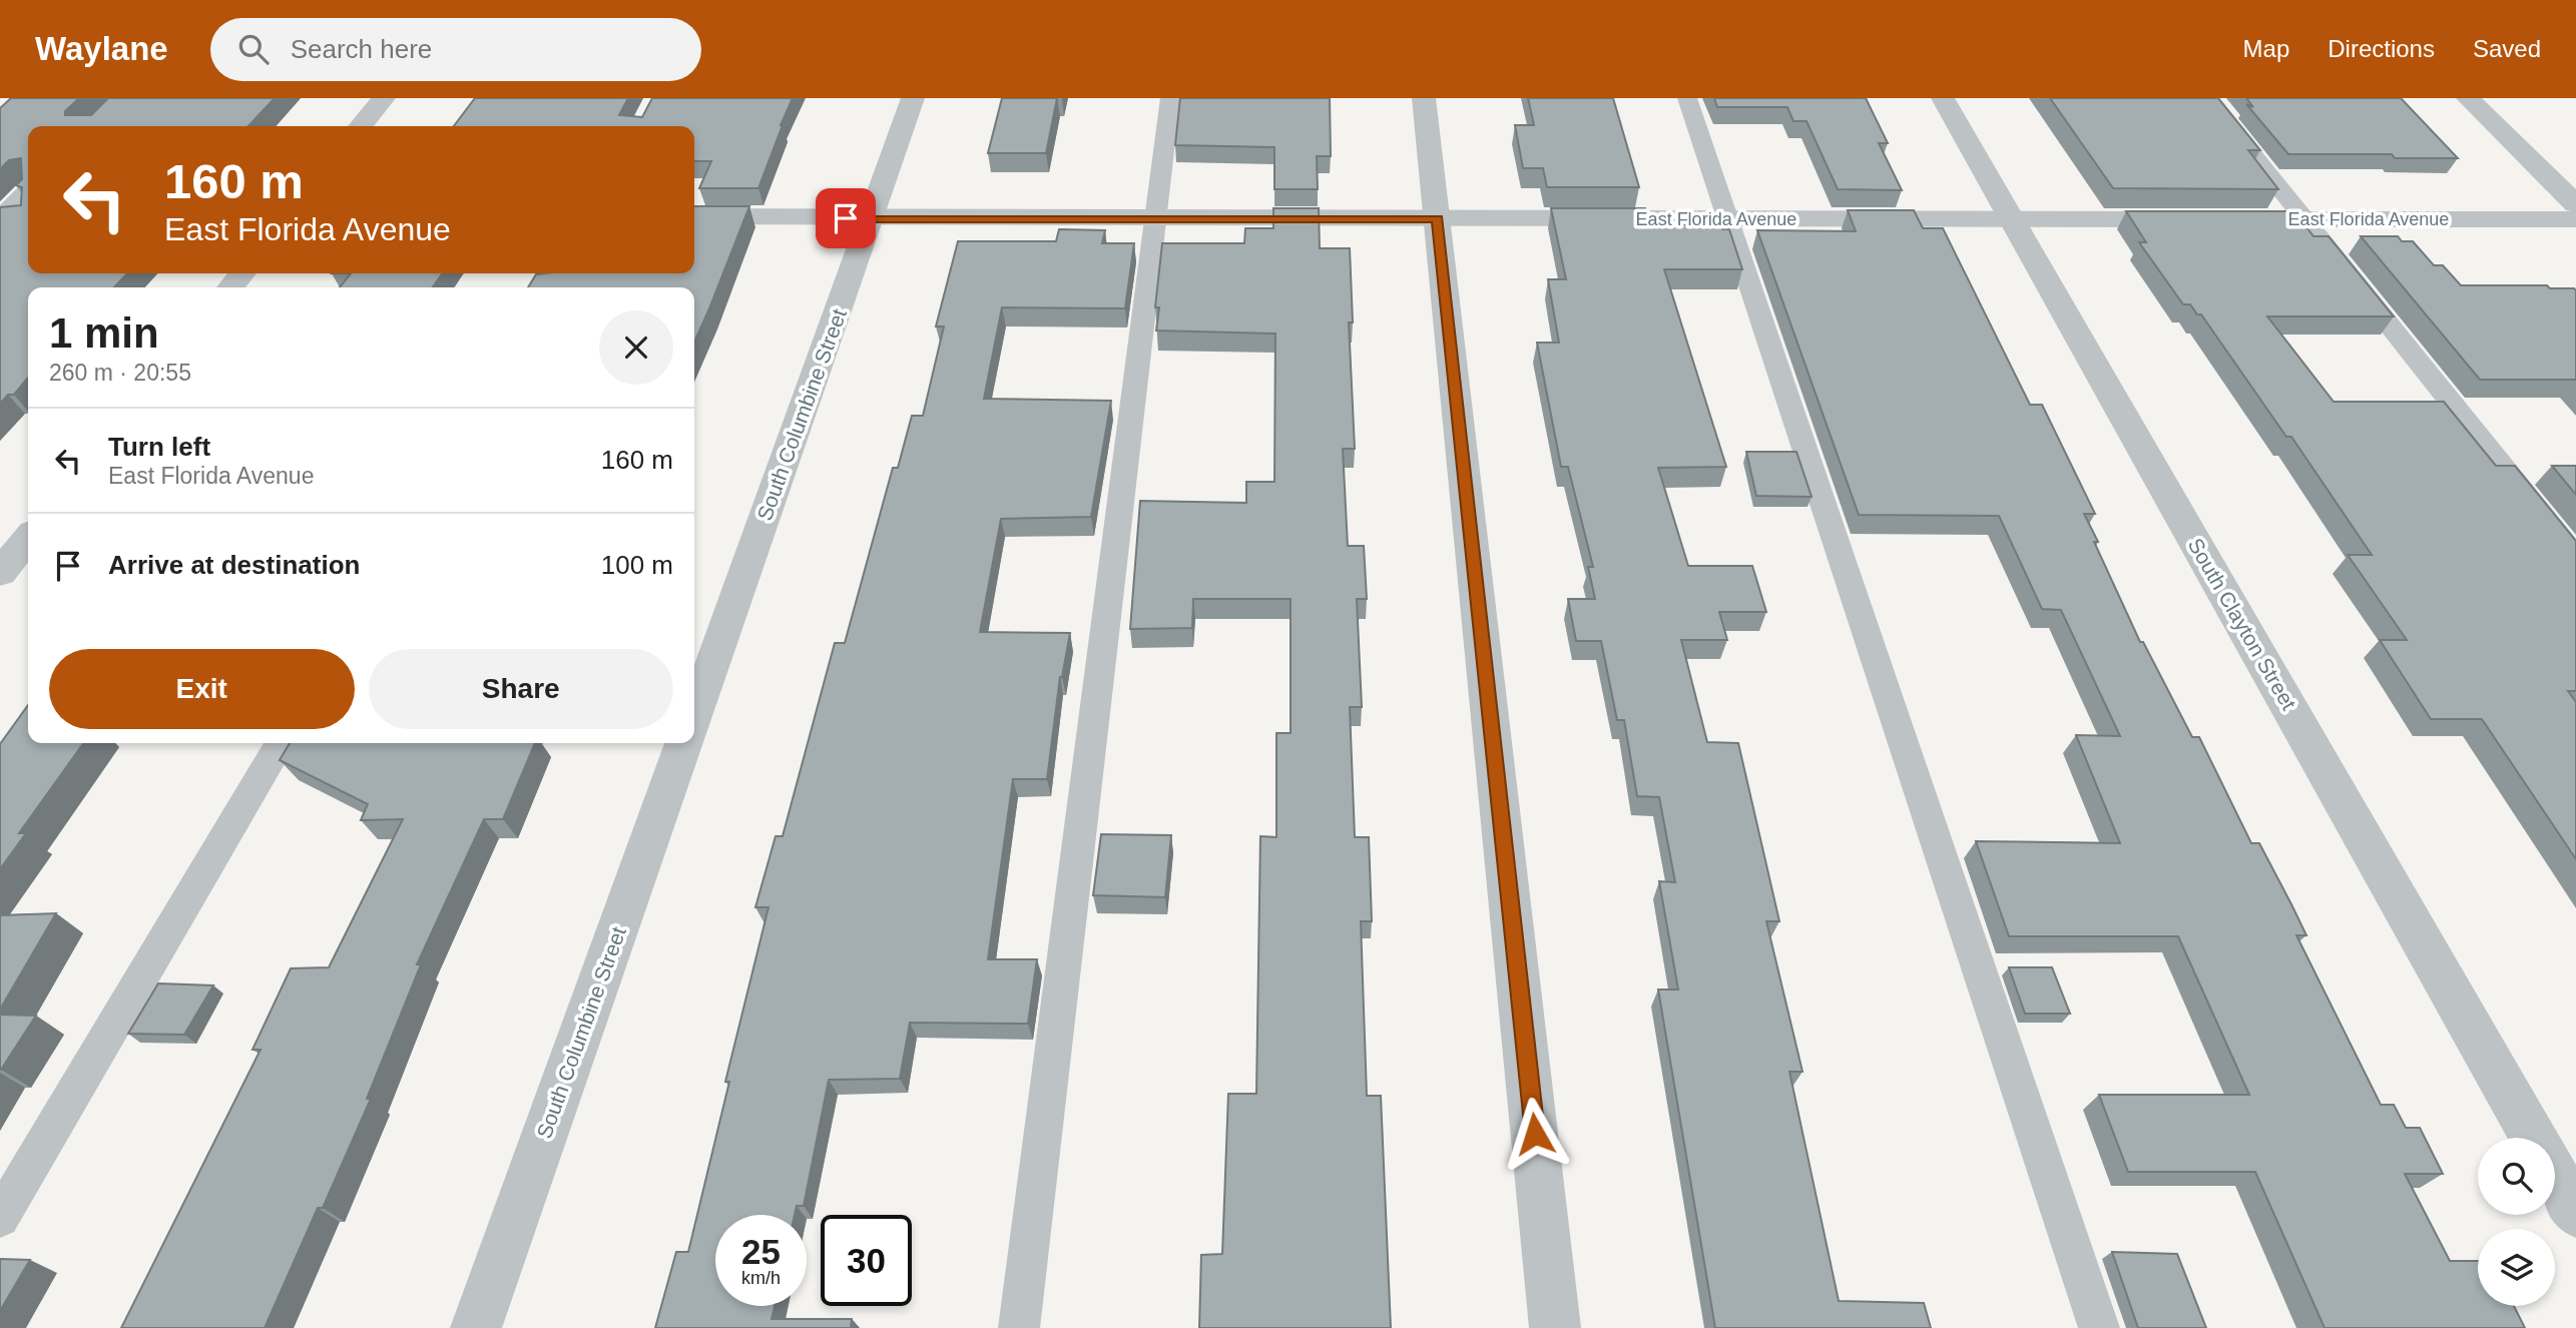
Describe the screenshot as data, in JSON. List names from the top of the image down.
{
  "streets": {
    "street": ["East Florida Avenue", "South Columbine Street", "South Clayton Street"]
  },
  "crossings": [
    ["East Florida Avenue", "South Columbine Street"],
    ["East Florida Avenue", "South Clayton Street"]
  ],
  "page": {
    "header": "Waylane",
    "search": "Search here",
    "nav": ["Map", "Directions", "Saved"],
    "turn": ["160 m", "East Florida Avenue"],
    "heading": ["1 min", "260 m · 20:55"],
    "list": [
      {
        "name": "Turn left",
        "note": "East Florida Avenue",
        "value": "160 m"
      },
      {
        "name": "Arrive at destination",
        "value": "100 m"
      }
    ],
    "buttons": ["Exit", "Share"],
    "speed": "25 km/h",
    "limit": "30"
  }
}
